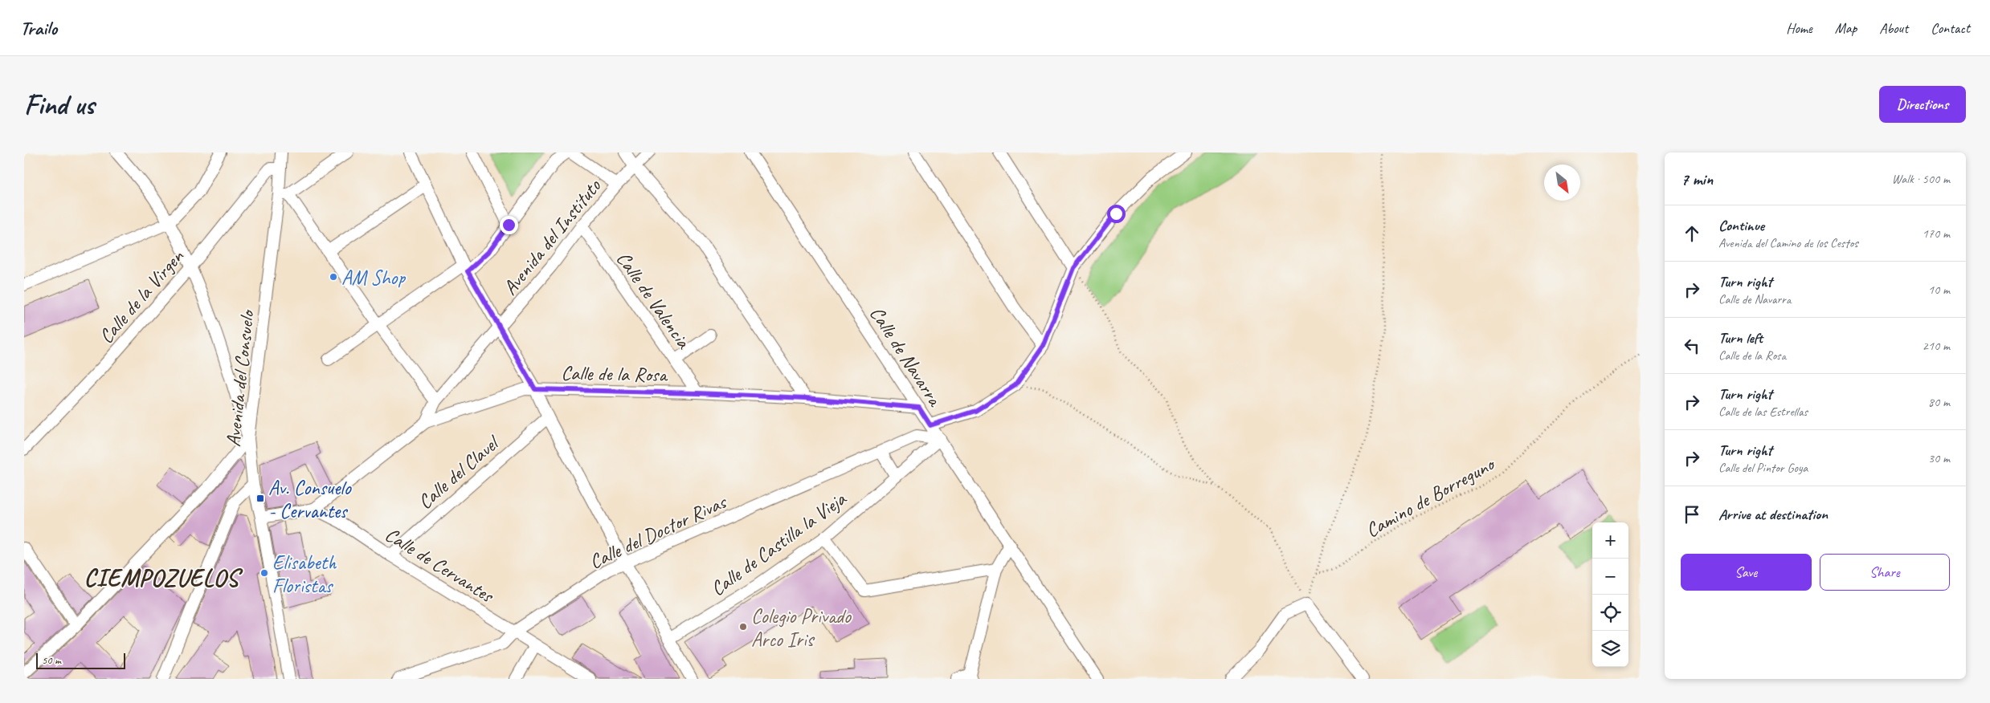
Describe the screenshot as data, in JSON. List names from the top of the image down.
{
  "streets": {
    "street": [
      "Avenida del Instituto",
      "Calle de la Virgen",
      "Calle de Valencia",
      "Calle de Navarra",
      "Calle de la Rosa",
      "Avenida del Consuelo",
      "Calle del Clavel",
      "Calle del Doctor Rivas",
      "Calle de Castilla la Vieja",
      "Calle de Cervantes"
    ],
    "path": ["Camino de Borreguno"]
  },
  "crossings": [
    ["Avenida del Instituto", "Calle de Valencia"],
    ["Avenida del Instituto", "Calle de la Rosa"],
    ["Calle de la Virgen", "Avenida del Consuelo"],
    ["Calle de Valencia", "Calle de la Rosa"],
    ["Calle de Navarra", "Calle de la Rosa"],
    ["Calle de Navarra", "Calle del Doctor Rivas"],
    ["Calle de Navarra", "Calle de Castilla la Vieja"],
    ["Calle del Clavel", "Calle de Cervantes"],
    ["Calle del Doctor Rivas", "Calle de Castilla la Vieja"],
    ["Calle del Doctor Rivas", "Calle de Cervantes"]
  ],
  "districts": ["CIEMPOZUELOS"],
  "places": {
    "other": ["AM Shop", "Elisabeth Floristas", "Colegio Privado Arco Iris"],
    "transit": ["Av. Consuelo - Cervantes"]
  },
  "scale_bar": "50 m",
  "north": "bottom right",
  "page": {
    "header": "Trailo",
    "nav": [
      "Home",
      "Map",
      "About",
      "Contact"
    ],
    "buttons": [
      "Directions",
      ["Save", "Share"]
    ],
    "title": "Find us",
    "heading": ["7 min", "Walk · 500 m"],
    "list": [
      ["Continue", "Avenida del Camino de los Cestos", "170 m"],
      ["Turn right", "Calle de Navarra", "10 m"],
      ["Turn left", "Calle de la Rosa", "210 m"],
      ["Turn right", "Calle de las Estrellas", "80 m"],
      ["Turn right", "Calle del Pintor Goya", "30 m"],
      "Arrive at destination"
    ],
    "map_buttons": ["+", "−"],
    "scale": "50 m"
  }
}
